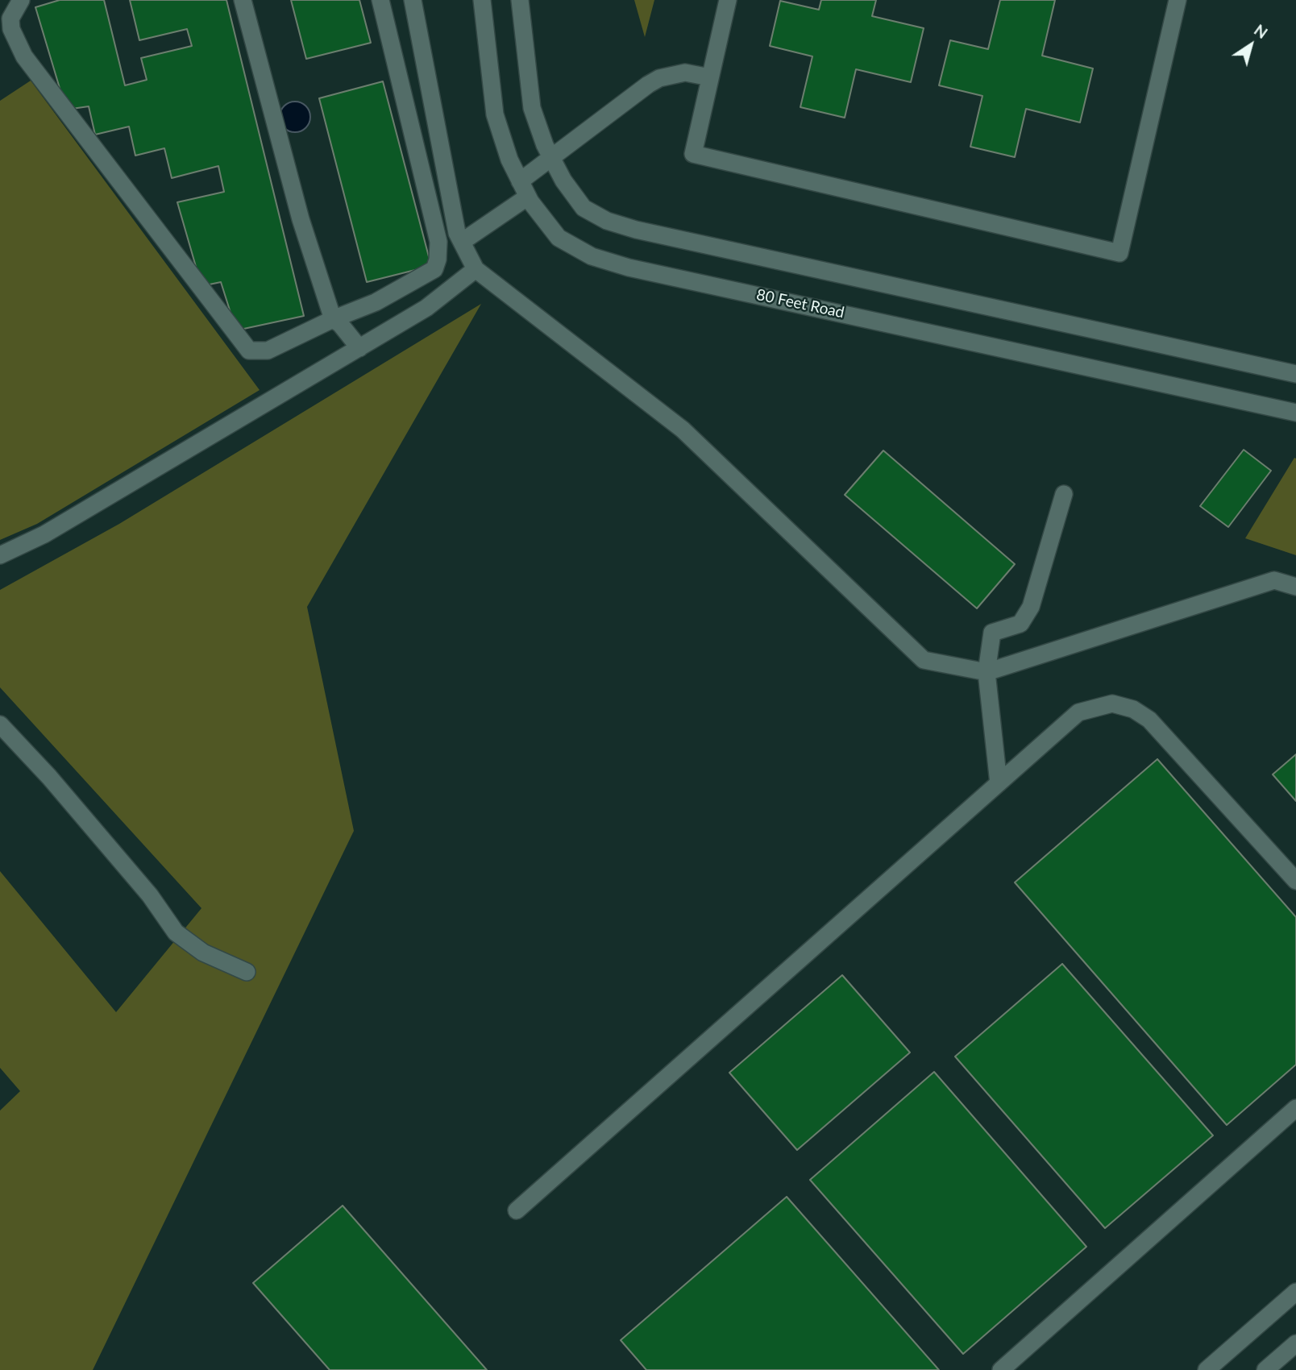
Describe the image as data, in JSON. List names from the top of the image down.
{
  "streets": {
    "street": ["80 Feet Road"]
  },
  "north": "top right"
}
